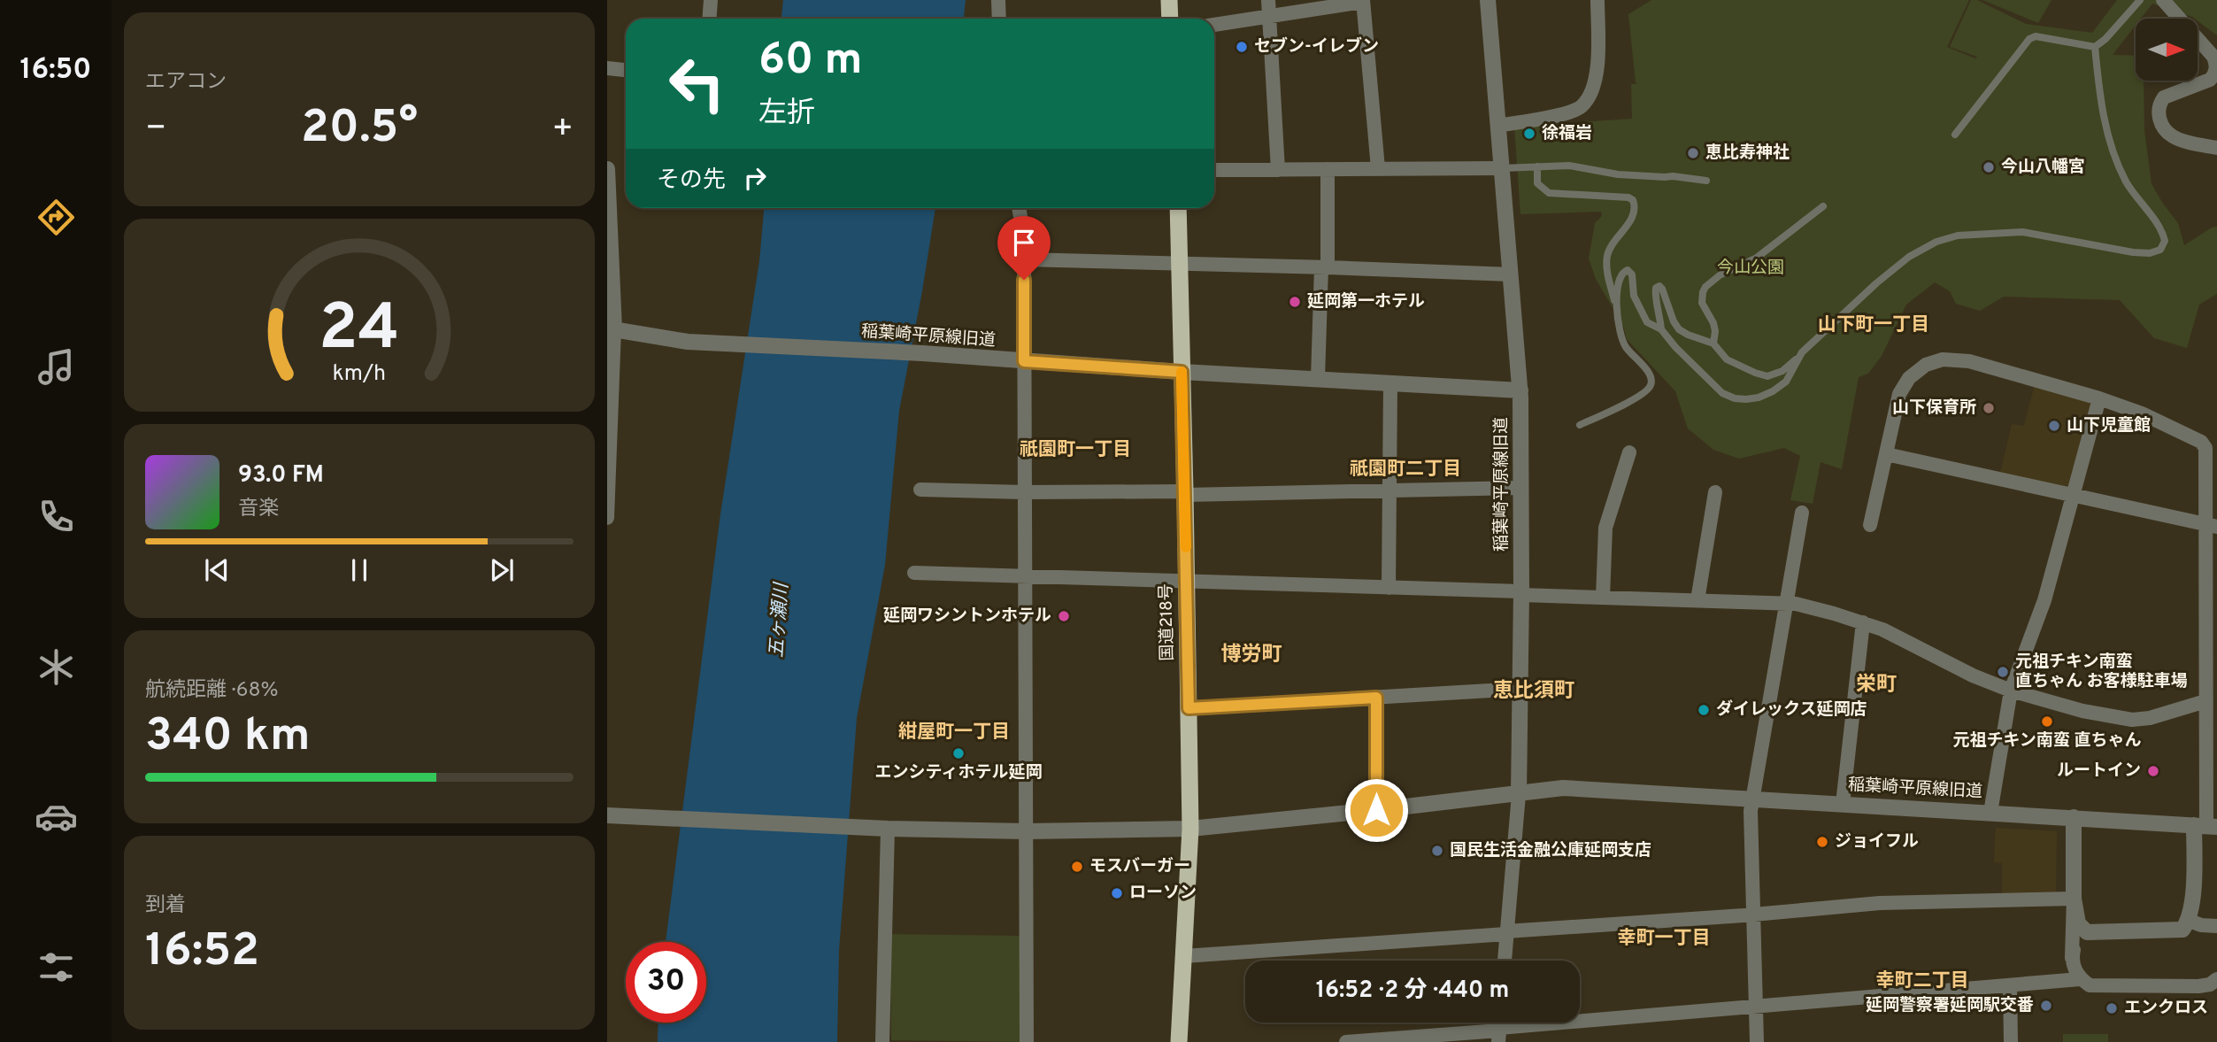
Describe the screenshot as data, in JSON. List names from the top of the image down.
{
  "streets": {
    "highway": ["国道218号"],
    "street": ["稲葉崎平原線旧道"]
  },
  "crossings": [
    ["稲葉崎平原線旧道", "国道218号"]
  ],
  "districts": [
    "山下町一丁目",
    "祇園町一丁目",
    "祇園町二丁目",
    "博労町",
    "栄町",
    "恵比須町",
    "紺屋町一丁目",
    "幸町一丁目",
    "幸町二丁目"
  ],
  "water": ["五ヶ瀬川"],
  "parks": ["今山公園"],
  "places": [
    "セブン-イレブン",
    "徐福岩",
    "恵比寿神社",
    "今山八幡宮",
    "延岡第一ホテル",
    "山下保育所",
    "山下児童館",
    "延岡ワシントンホテル",
    "元祖チキン南蛮 直ちゃん お客様駐車場",
    "ダイレックス延岡店",
    "元祖チキン南蛮 直ちゃん",
    "エンシティホテル延岡",
    "ルートイン",
    "ジョイフル",
    "国民生活金融公庫延岡支店",
    "モスバーガー",
    "ローソン",
    "延岡警察署延岡駅交番",
    "エンクロス"
  ],
  "north": "right",
  "page": {
    "tabs": "16:50",
    "tile": [
      "エアコン",
      ["航続距離 · 68%", "340 km"],
      ["到着", "16:52"]
    ],
    "turn": ["60 m", "左折"],
    "heat": ["−", "20.5°", "+"],
    "then": "その先",
    "song": ["93.0 FM", "音楽"],
    "limit": "30",
    "trip": "16:52 · 2 分 · 440 m",
    "gauge": ["24", "km/h"]
  }
}
